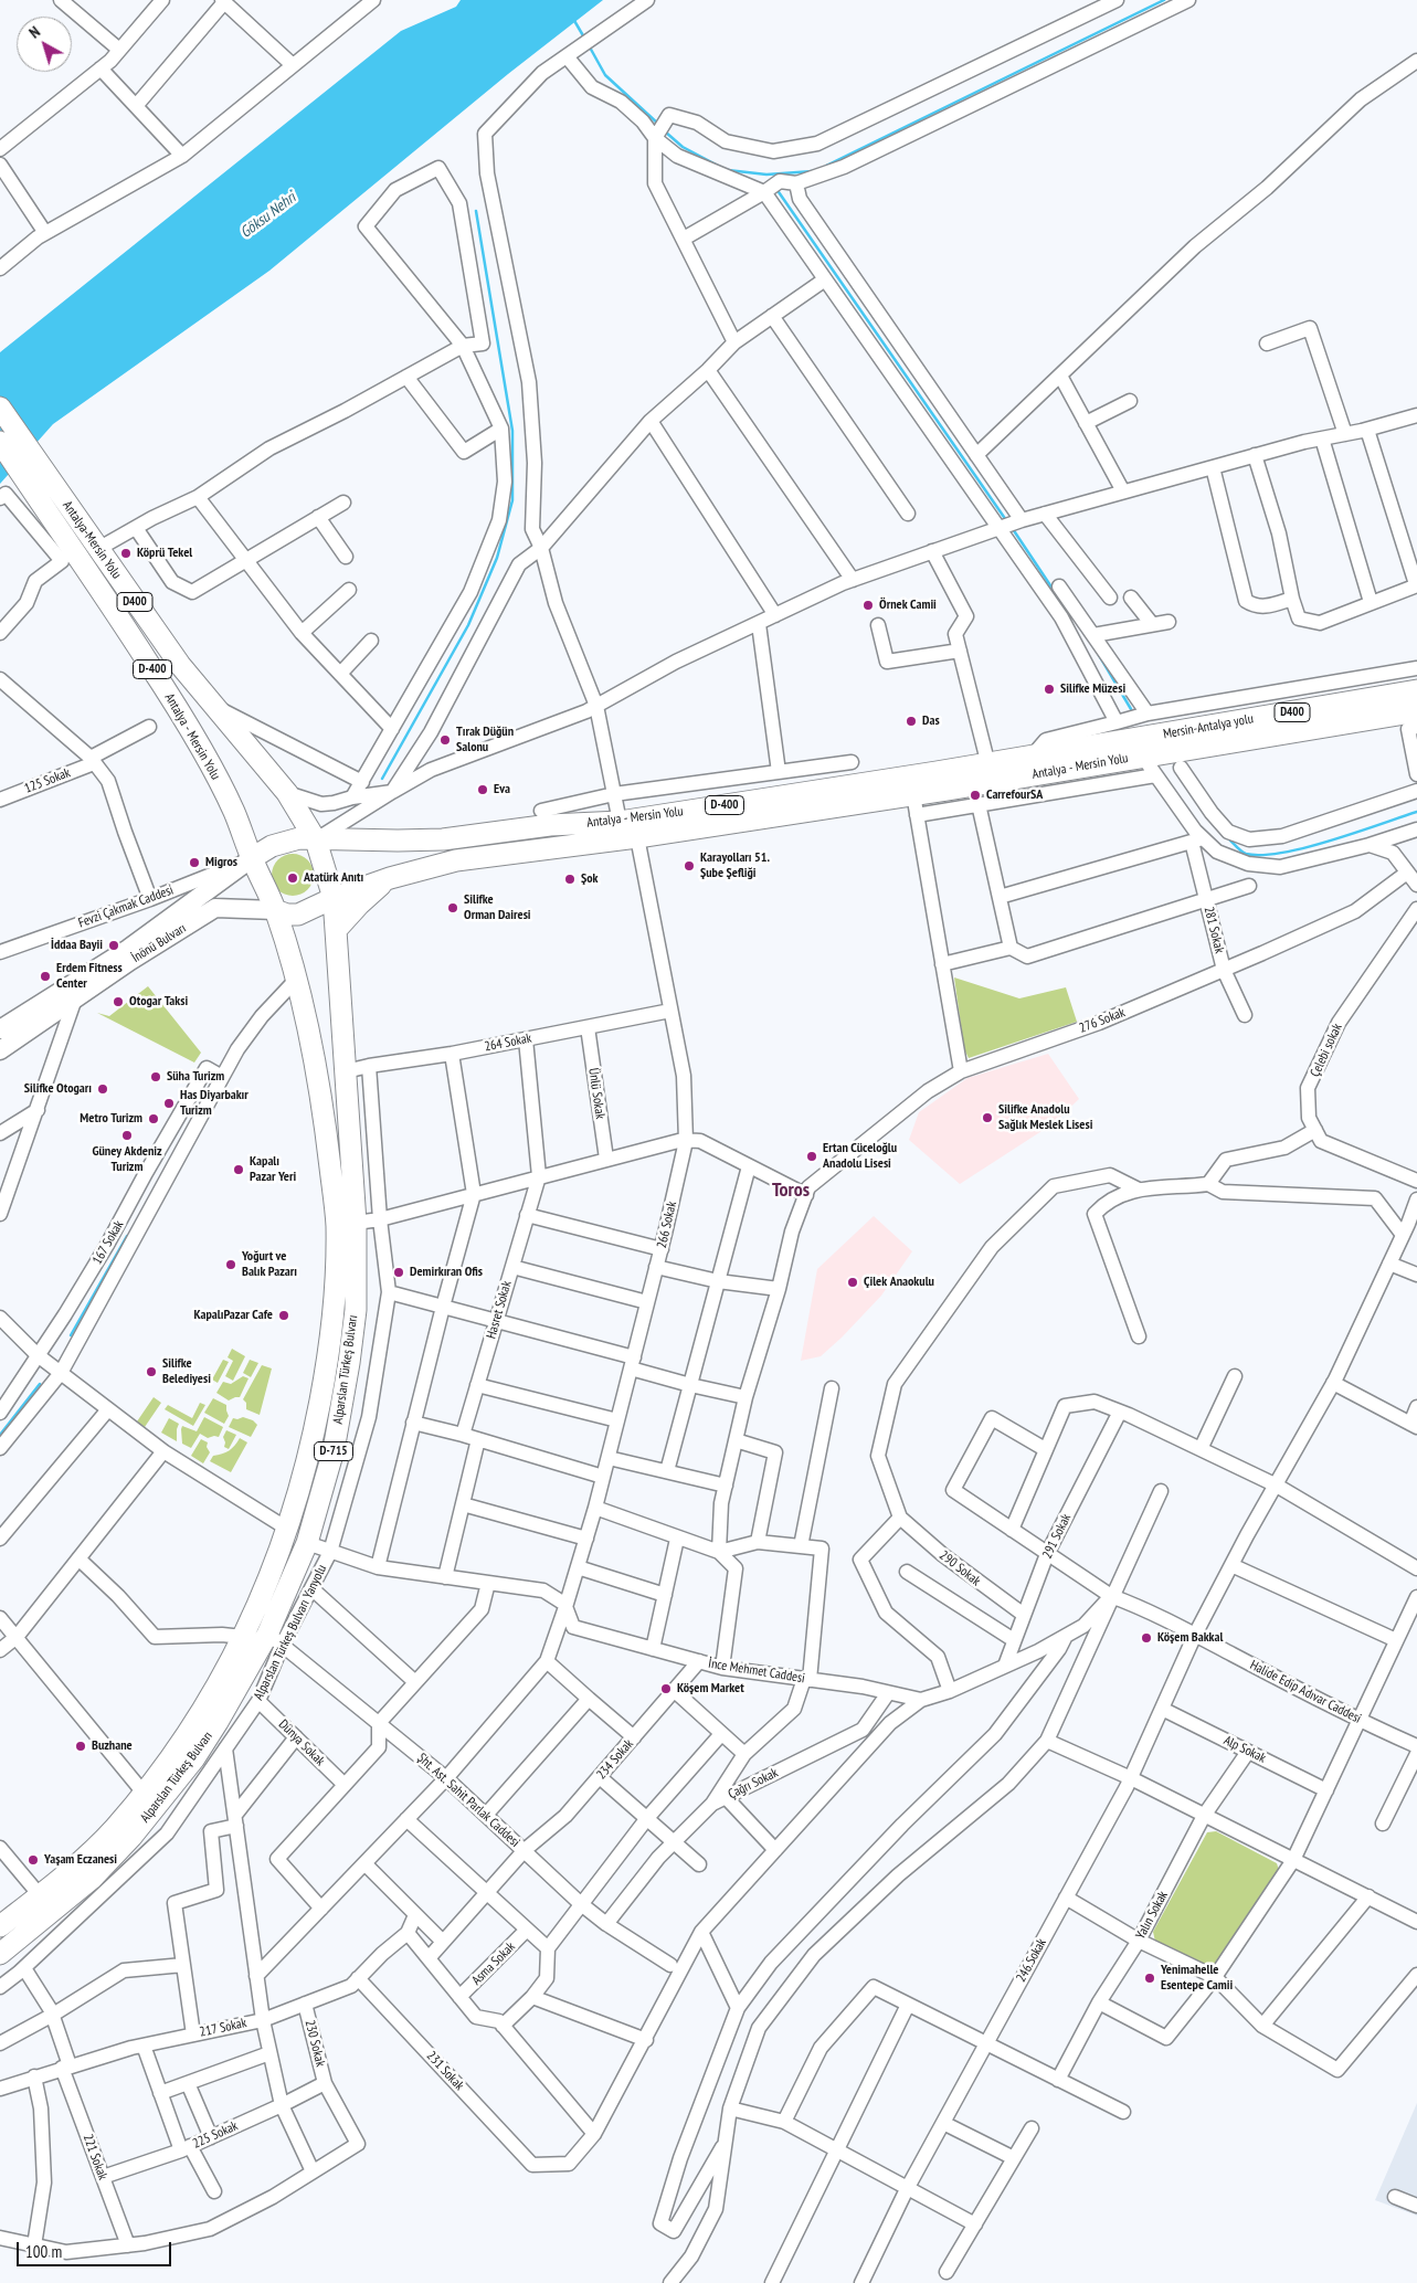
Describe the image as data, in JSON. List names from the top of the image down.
{
  "streets": {
    "highway": [
      "Antalya-Mersin Yolu",
      "D400",
      "D-400",
      "Mersin-Antalya yolu",
      "Antalya - Mersin Yolu",
      "Alparslan Türkeş Bulvarı",
      "D-715"
    ],
    "main road": ["İnönü Bulvarı"],
    "street": [
      "125 Sokak",
      "Fevzi Çakmak Caddesi",
      "281 Sokak",
      "276 Sokak",
      "264 Sokak",
      "Çelebi sokak",
      "Ünlü Sokak",
      "266 Sokak",
      "167 Sokak",
      "Hasret Sokak",
      "291 Sokak",
      "290 Sokak",
      "Alparslan Türkeş Bulvarı Yanyolu",
      "İnce Mehmet Caddesi",
      "Halide Edip Adıvar Caddesi",
      "Dünya Sokak",
      "Alp Sokak",
      "234 Sokak",
      "Çağrı Sokak",
      "Şht. Ast. Sahit Parlak Caddesi",
      "Yalın Sokak",
      "246.Sokak",
      "Asma Sokak",
      "217 Sokak",
      "230 Sokak",
      "231 Sokak",
      "225 Sokak",
      "221 Sokak"
    ]
  },
  "crossings": [
    ["Antalya-Mersin Yolu", "Antalya - Mersin Yolu"],
    ["Mersin-Antalya yolu", "Antalya - Mersin Yolu"],
    ["Antalya - Mersin Yolu", "Fevzi Çakmak Caddesi"],
    ["Antalya - Mersin Yolu", "İnönü Bulvarı"],
    ["Antalya - Mersin Yolu", "266 Sokak"],
    ["Antalya - Mersin Yolu", "Alparslan Türkeş Bulvarı"],
    ["Fevzi Çakmak Caddesi", "İnönü Bulvarı"],
    ["Fevzi Çakmak Caddesi", "Alparslan Türkeş Bulvarı"],
    ["281 Sokak", "276 Sokak"],
    ["İnönü Bulvarı", "Alparslan Türkeş Bulvarı"],
    ["264 Sokak", "Ünlü Sokak"],
    ["264 Sokak", "266 Sokak"],
    ["264 Sokak", "Hasret Sokak"],
    ["264 Sokak", "Alparslan Türkeş Bulvarı"],
    ["264 Sokak", "Alparslan Türkeş Bulvarı Yanyolu"],
    ["266 Sokak", "İnce Mehmet Caddesi"],
    ["Alparslan Türkeş Bulvarı", "Alparslan Türkeş Bulvarı Yanyolu"],
    ["Alparslan Türkeş Bulvarı", "İnce Mehmet Caddesi"],
    ["Alparslan Türkeş Bulvarı", "Şht. Ast. Sahit Parlak Caddesi"],
    ["291 Sokak", "290 Sokak"],
    ["291 Sokak", "İnce Mehmet Caddesi"],
    ["Alparslan Türkeş Bulvarı Yanyolu", "İnce Mehmet Caddesi"],
    ["Alparslan Türkeş Bulvarı Yanyolu", "Dünya Sokak"],
    ["Alparslan Türkeş Bulvarı Yanyolu", "Şht. Ast. Sahit Parlak Caddesi"],
    ["Alparslan Türkeş Bulvarı Yanyolu", "221 Sokak"],
    ["İnce Mehmet Caddesi", "234 Sokak"],
    ["İnce Mehmet Caddesi", "Çağrı Sokak"],
    ["Halide Edip Adıvar Caddesi", "246.Sokak"],
    ["Alp Sokak", "Yalın Sokak"],
    ["Alp Sokak", "246.Sokak"],
    ["234 Sokak", "Şht. Ast. Sahit Parlak Caddesi"],
    ["217 Sokak", "230 Sokak"],
    ["217 Sokak", "231 Sokak"],
    ["217 Sokak", "221 Sokak"],
    ["230 Sokak", "225 Sokak"],
    ["225 Sokak", "221 Sokak"]
  ],
  "districts": ["Toros"],
  "water": ["Göksu Nehri"],
  "places": [
    "Köprü Tekel",
    "Örnek Camii",
    "Silifke Müzesi",
    "Das",
    "Tırak Düğün Salonu",
    "Eva",
    "CarrefourSA",
    "Migros",
    "Karayolları 51. Şube Şefliği",
    "Atatürk Anıtı",
    "Şok",
    "Silifke Orman Dairesi",
    "İddaa Bayii",
    "Erdem Fitness Center",
    "Otogar Taksi",
    "Süha Turizm",
    "Silifke Otogarı",
    "Has Diyarbakır Turizm",
    "Silifke Anadolu Sağlık Meslek Lisesi",
    "Metro Turizm",
    "Güney Akdeniz Turizm",
    "Ertan Cüceloğlu Anadolu Lisesi",
    "Kapalı Pazar Yeri",
    "Yoğurt ve Balık Pazarı",
    "Demirkıran Ofis",
    "Çilek Anaokulu",
    "KapalıPazar Cafe",
    "Silifke Belediyesi",
    "Köşem Bakkal",
    "Köşem Market",
    "Buzhane",
    "Yaşam Eczanesi",
    "Yenimahelle Esentepe Camii"
  ],
  "scale_bar": "100 m",
  "north": "top left"
}
